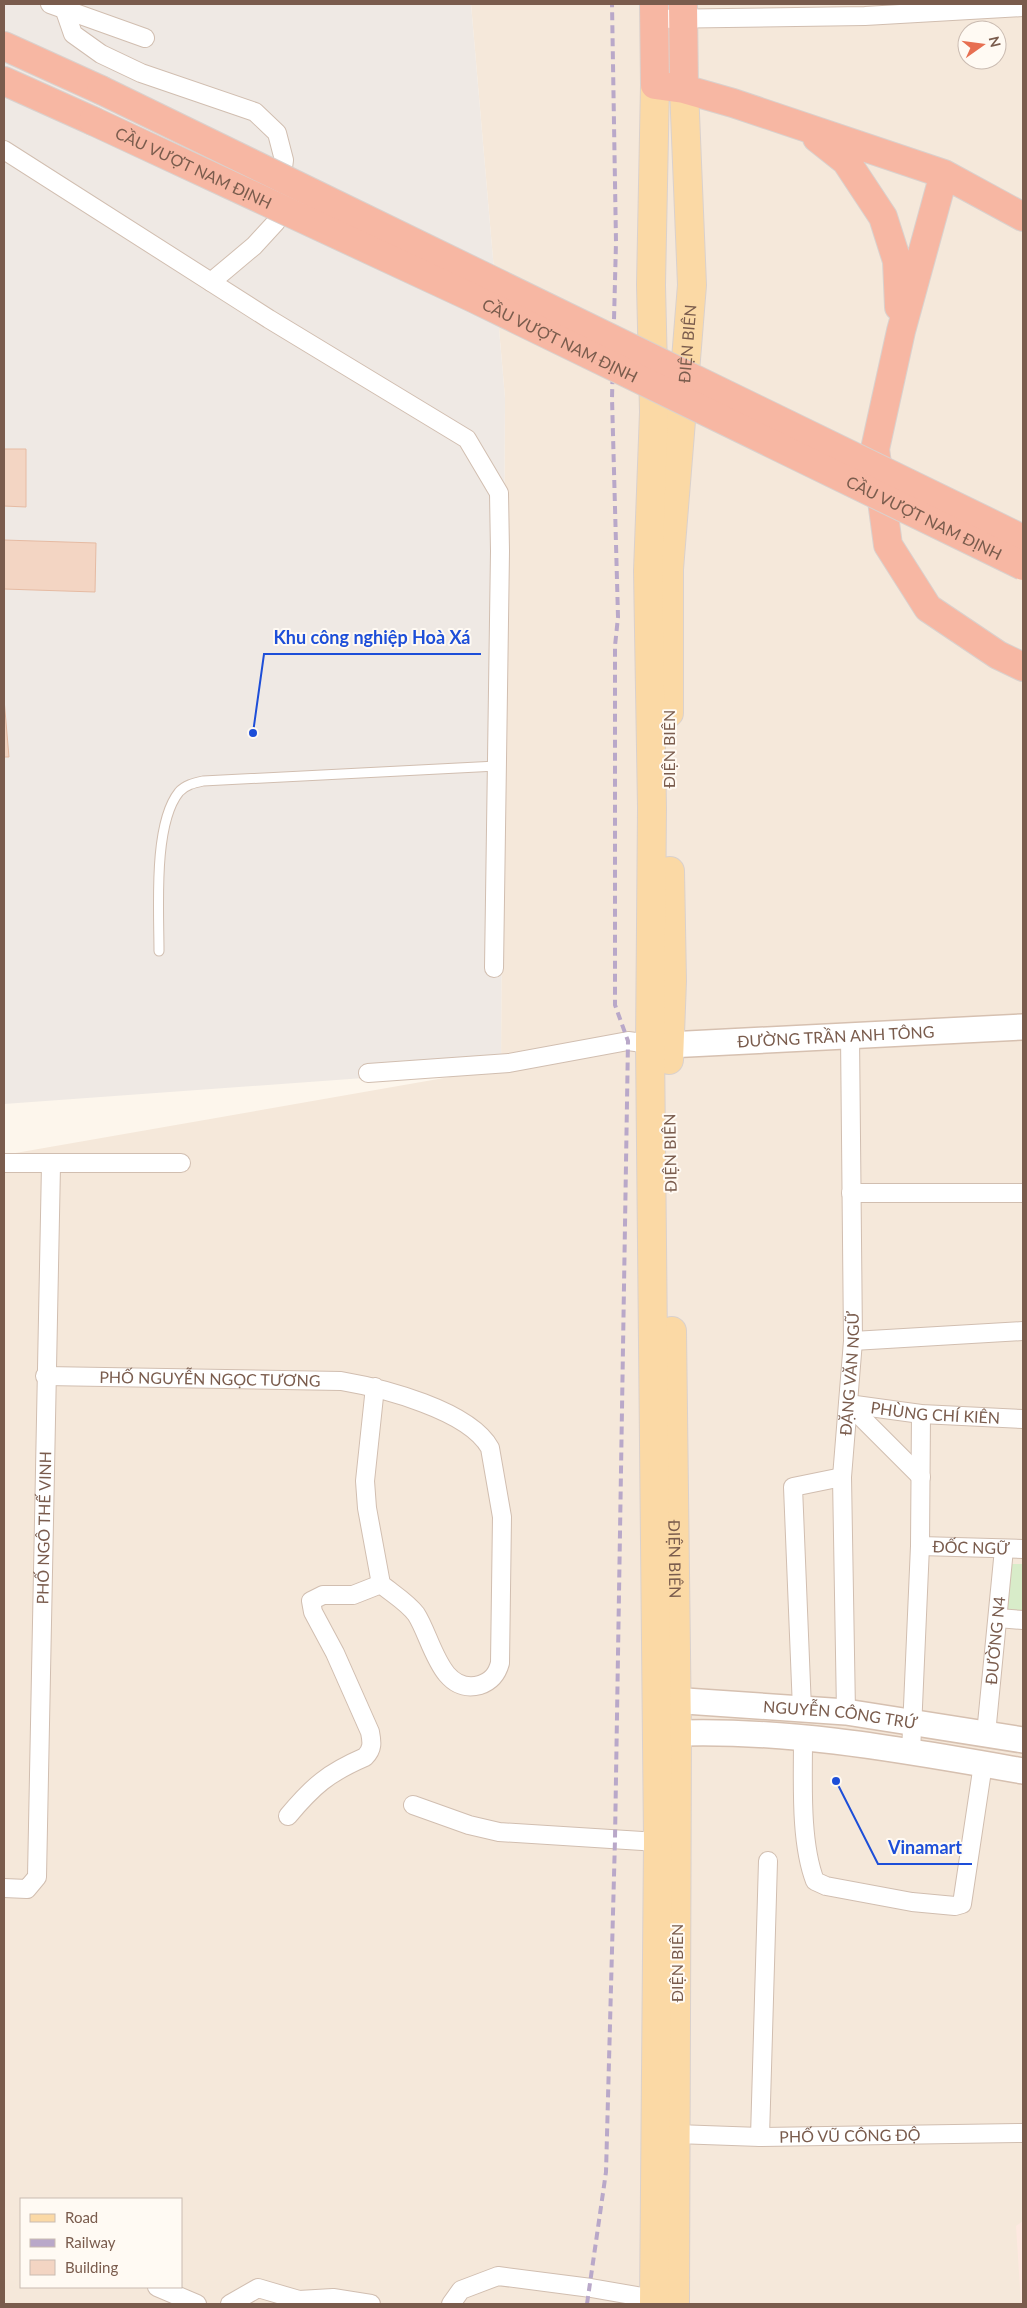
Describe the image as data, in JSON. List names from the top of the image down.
{
  "streets": {
    "highway": ["CẦU VƯỢT NAM ĐỊNH", "ĐIỆN BIÊN"],
    "street": [
      "ĐƯỜNG TRẦN ANH TÔNG",
      "ĐẶNG VĂN NGỮ",
      "PHỐ NGUYỄN NGỌC TƯƠNG",
      "PHÙNG CHÍ KIÊN",
      "PHỐ NGÔ THẾ VINH",
      "ĐỐC NGỮ",
      "ĐƯỜNG N4",
      "NGUYỄN CÔNG TRỨ",
      "PHỐ VŨ CÔNG ĐỘ"
    ]
  },
  "crossings": [
    ["ĐIỆN BIÊN", "ĐƯỜNG TRẦN ANH TÔNG"],
    ["ĐIỆN BIÊN", "NGUYỄN CÔNG TRỨ"],
    ["ĐIỆN BIÊN", "PHỐ VŨ CÔNG ĐỘ"],
    ["ĐƯỜNG TRẦN ANH TÔNG", "ĐẶNG VĂN NGỮ"],
    ["ĐẶNG VĂN NGỮ", "PHÙNG CHÍ KIÊN"],
    ["ĐẶNG VĂN NGỮ", "NGUYỄN CÔNG TRỨ"],
    ["PHỐ NGUYỄN NGỌC TƯƠNG", "PHỐ NGÔ THẾ VINH"],
    ["ĐỐC NGỮ", "ĐƯỜNG N4"],
    ["ĐƯỜNG N4", "NGUYỄN CÔNG TRỨ"]
  ],
  "places": ["Khu công nghiệp Hoà Xá", "Vinamart"],
  "legend": ["Road", "Railway", "Building"],
  "north": "right"
}
